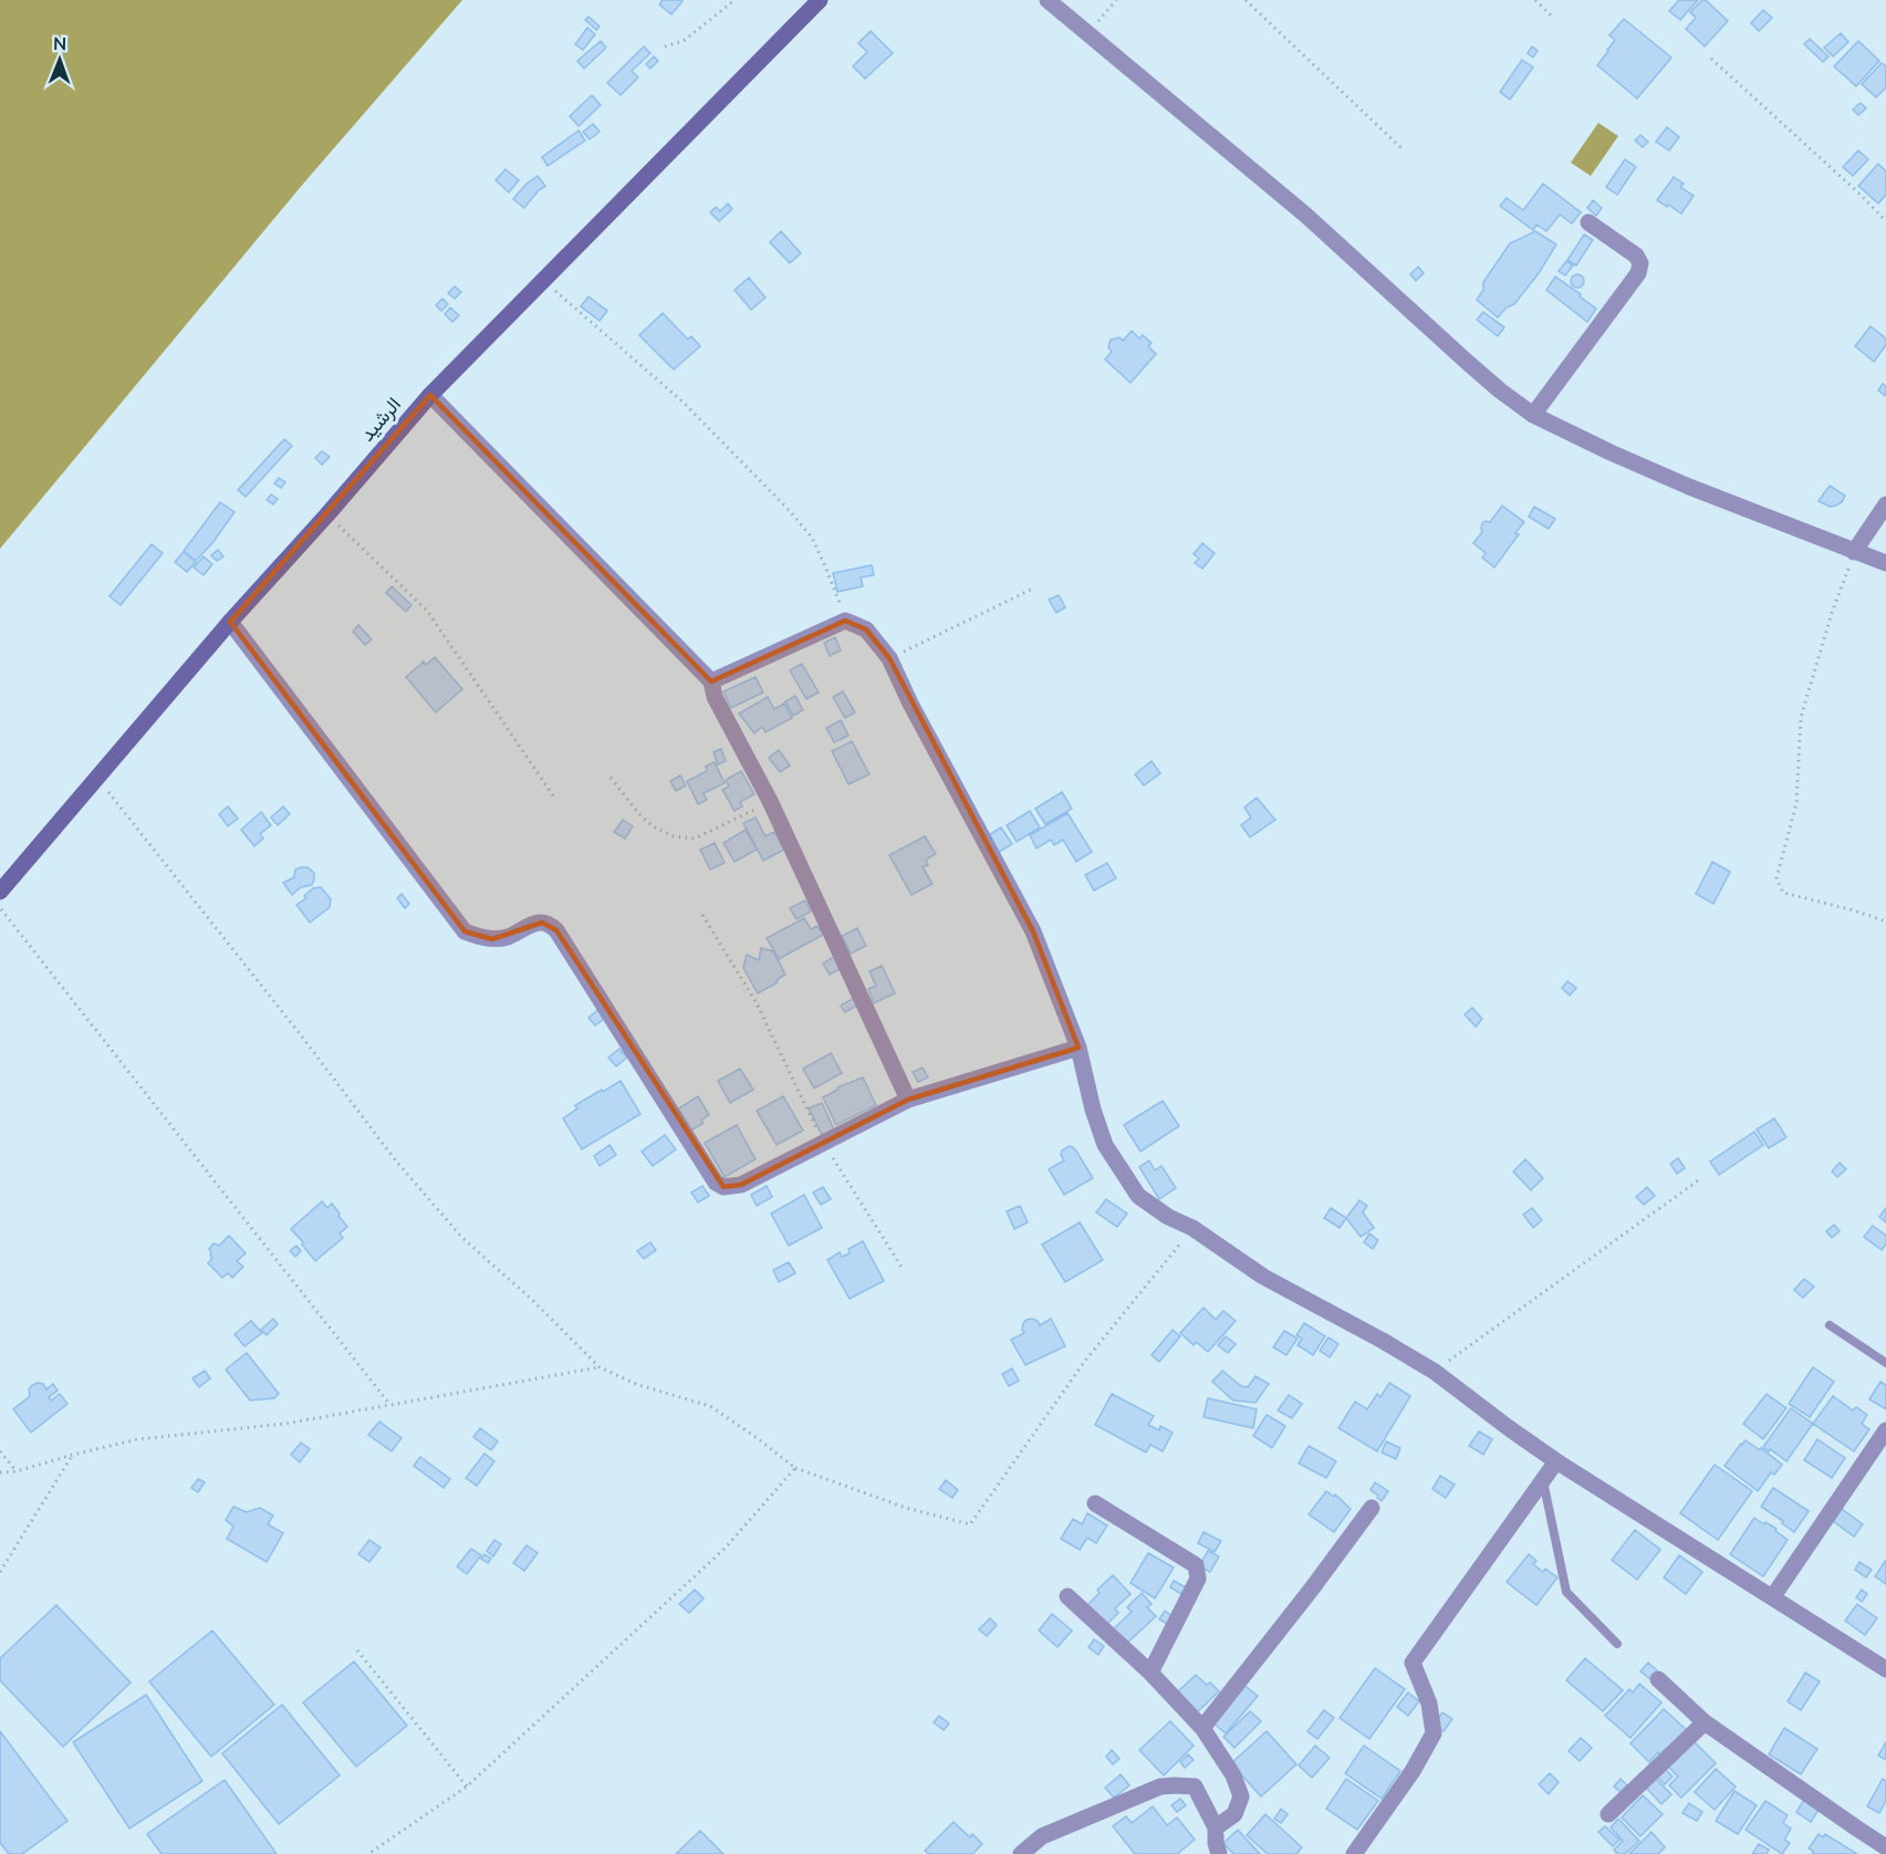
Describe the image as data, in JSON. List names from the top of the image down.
{
  "streets": {
    "main road": ["الرشيد"]
  },
  "north": "top"
}
